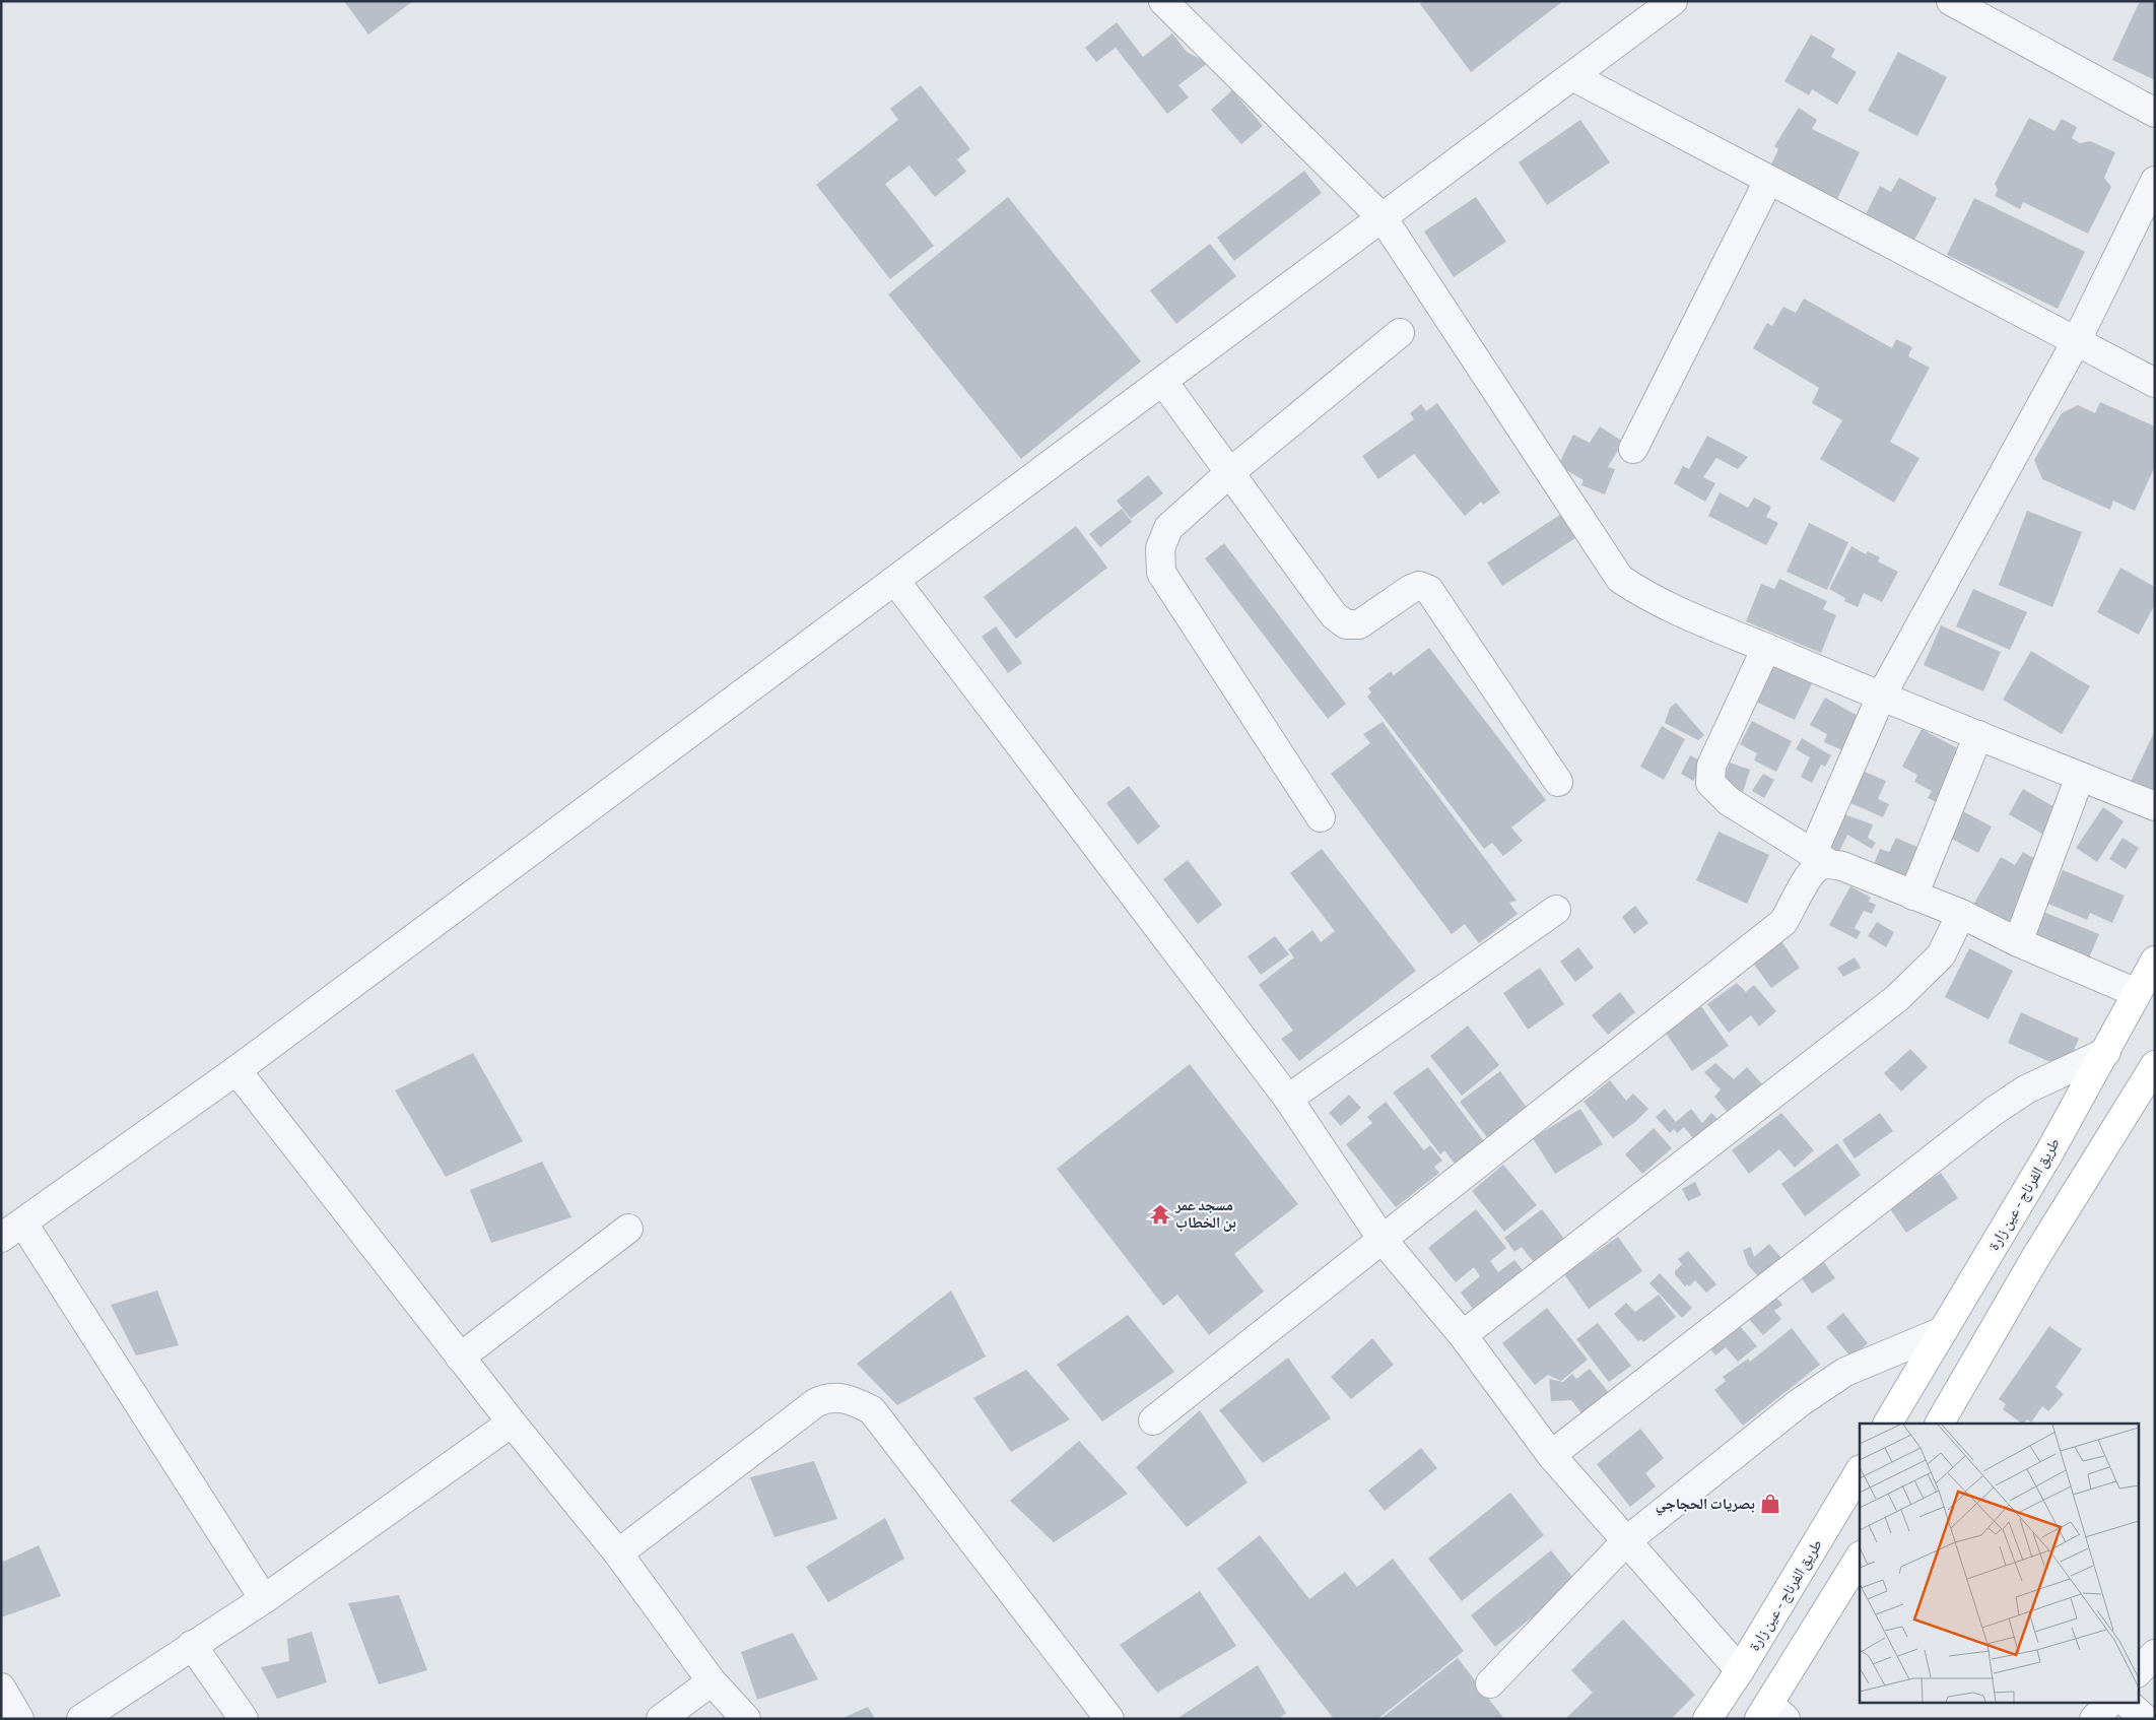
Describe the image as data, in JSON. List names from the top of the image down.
{
  "streets": {
    "main road": ["طريق الفرناج - عين زارة"]
  },
  "places": {
    "temple": ["مسجد عمر بن الخطاب"],
    "shop": ["بصريات الحجاجي"]
  }
}
